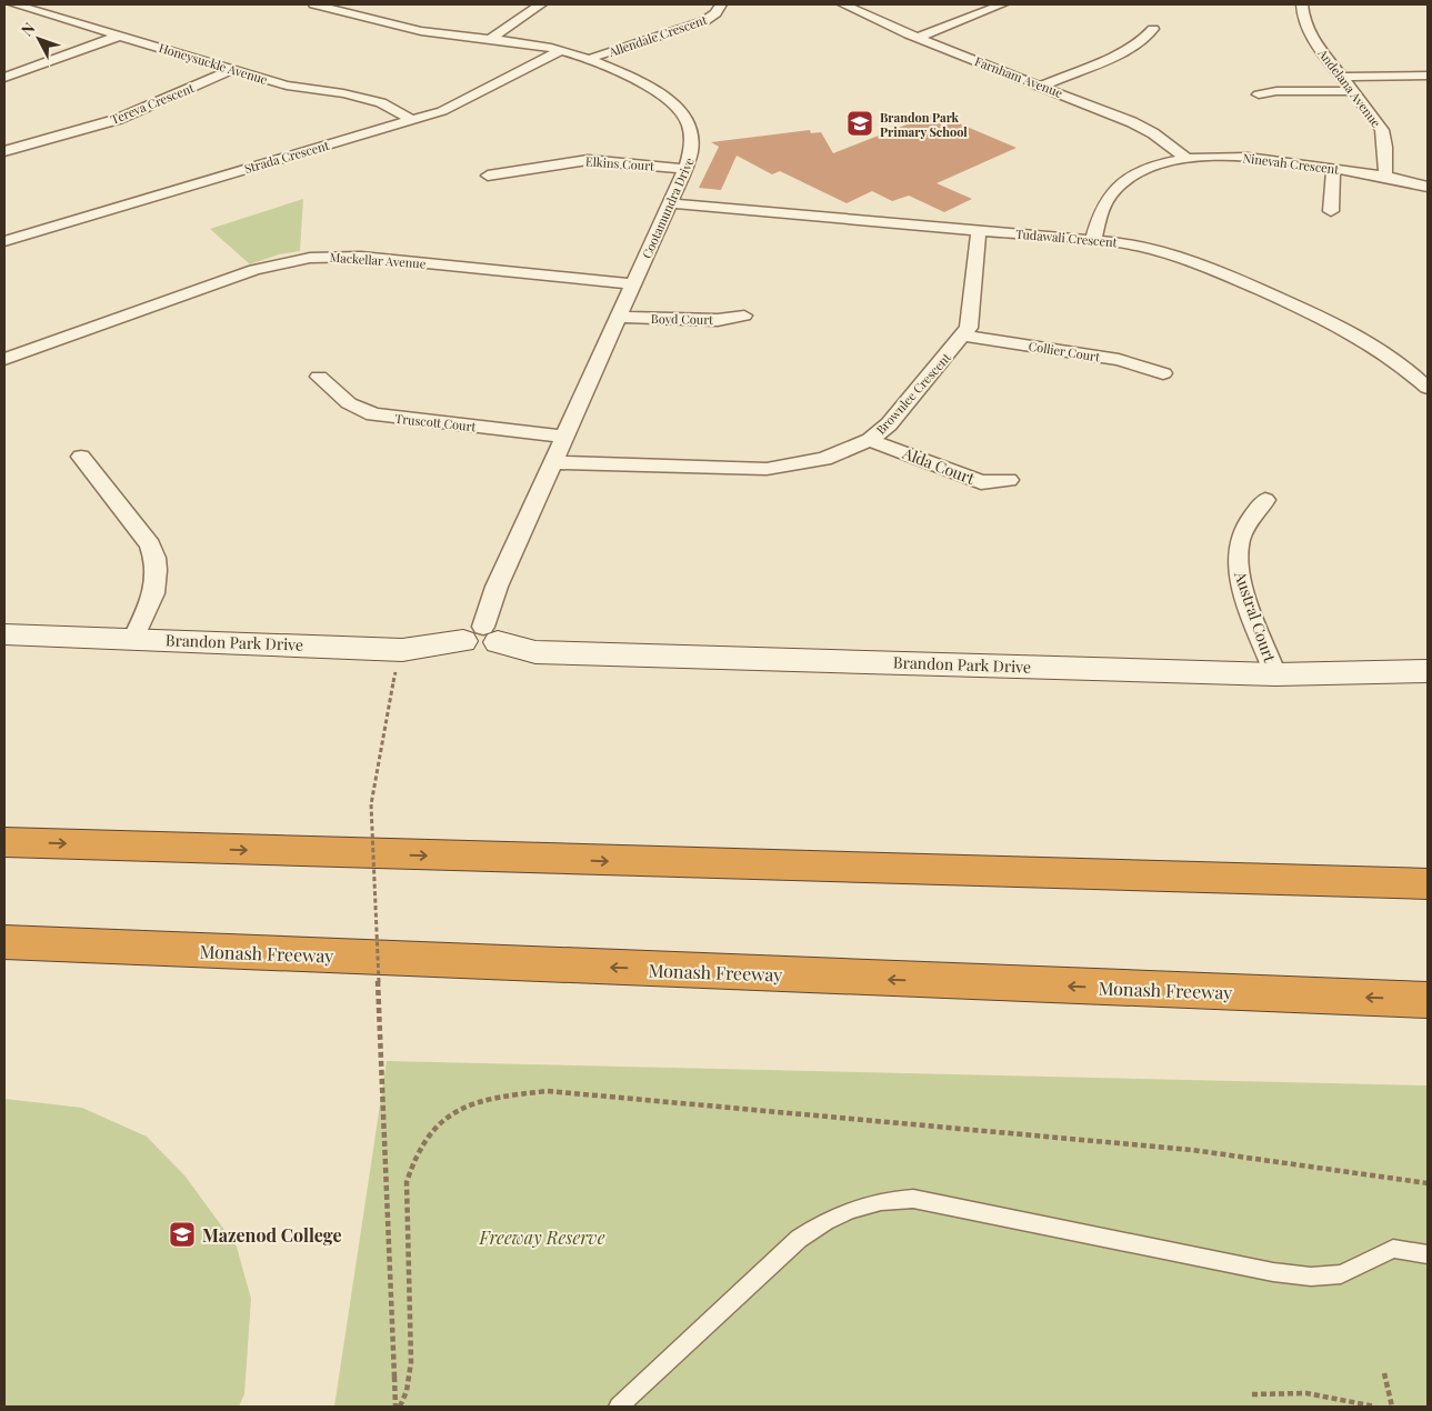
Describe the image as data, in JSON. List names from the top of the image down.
{
  "streets": {
    "highway": ["Monash Freeway"],
    "street": [
      "Allendale Crescent",
      "Honeysuckle Avenue",
      "Farnham Avenue",
      "Andelana Avenue",
      "Tereva Crescent",
      "Strada Crescent",
      "Elkins Court",
      "Ninevah Crescent",
      "Cootamundra Drive",
      "Tudawali Crescent",
      "Mackellar Avenue",
      "Boyd Court",
      "Collier Court",
      "Brownlee Crescent",
      "Truscott Court",
      "Alda Court",
      "Austral Court",
      "Brandon Park Drive"
    ]
  },
  "crossings": [
    ["Allendale Crescent", "Cootamundra Drive"],
    ["Honeysuckle Avenue", "Tereva Crescent"],
    ["Honeysuckle Avenue", "Strada Crescent"],
    ["Farnham Avenue", "Ninevah Crescent"],
    ["Andelana Avenue", "Ninevah Crescent"],
    ["Strada Crescent", "Cootamundra Drive"],
    ["Elkins Court", "Cootamundra Drive"],
    ["Ninevah Crescent", "Tudawali Crescent"],
    ["Cootamundra Drive", "Tudawali Crescent"],
    ["Cootamundra Drive", "Mackellar Avenue"],
    ["Cootamundra Drive", "Boyd Court"],
    ["Cootamundra Drive", "Brownlee Crescent"],
    ["Cootamundra Drive", "Truscott Court"],
    ["Cootamundra Drive", "Brandon Park Drive"],
    ["Tudawali Crescent", "Brownlee Crescent"],
    ["Collier Court", "Brownlee Crescent"],
    ["Brownlee Crescent", "Alda Court"],
    ["Austral Court", "Brandon Park Drive"]
  ],
  "parks": ["Freeway Reserve"],
  "places": {
    "school or university": ["Brandon Park Primary School", "Mazenod College"]
  },
  "north": "top left"
}
